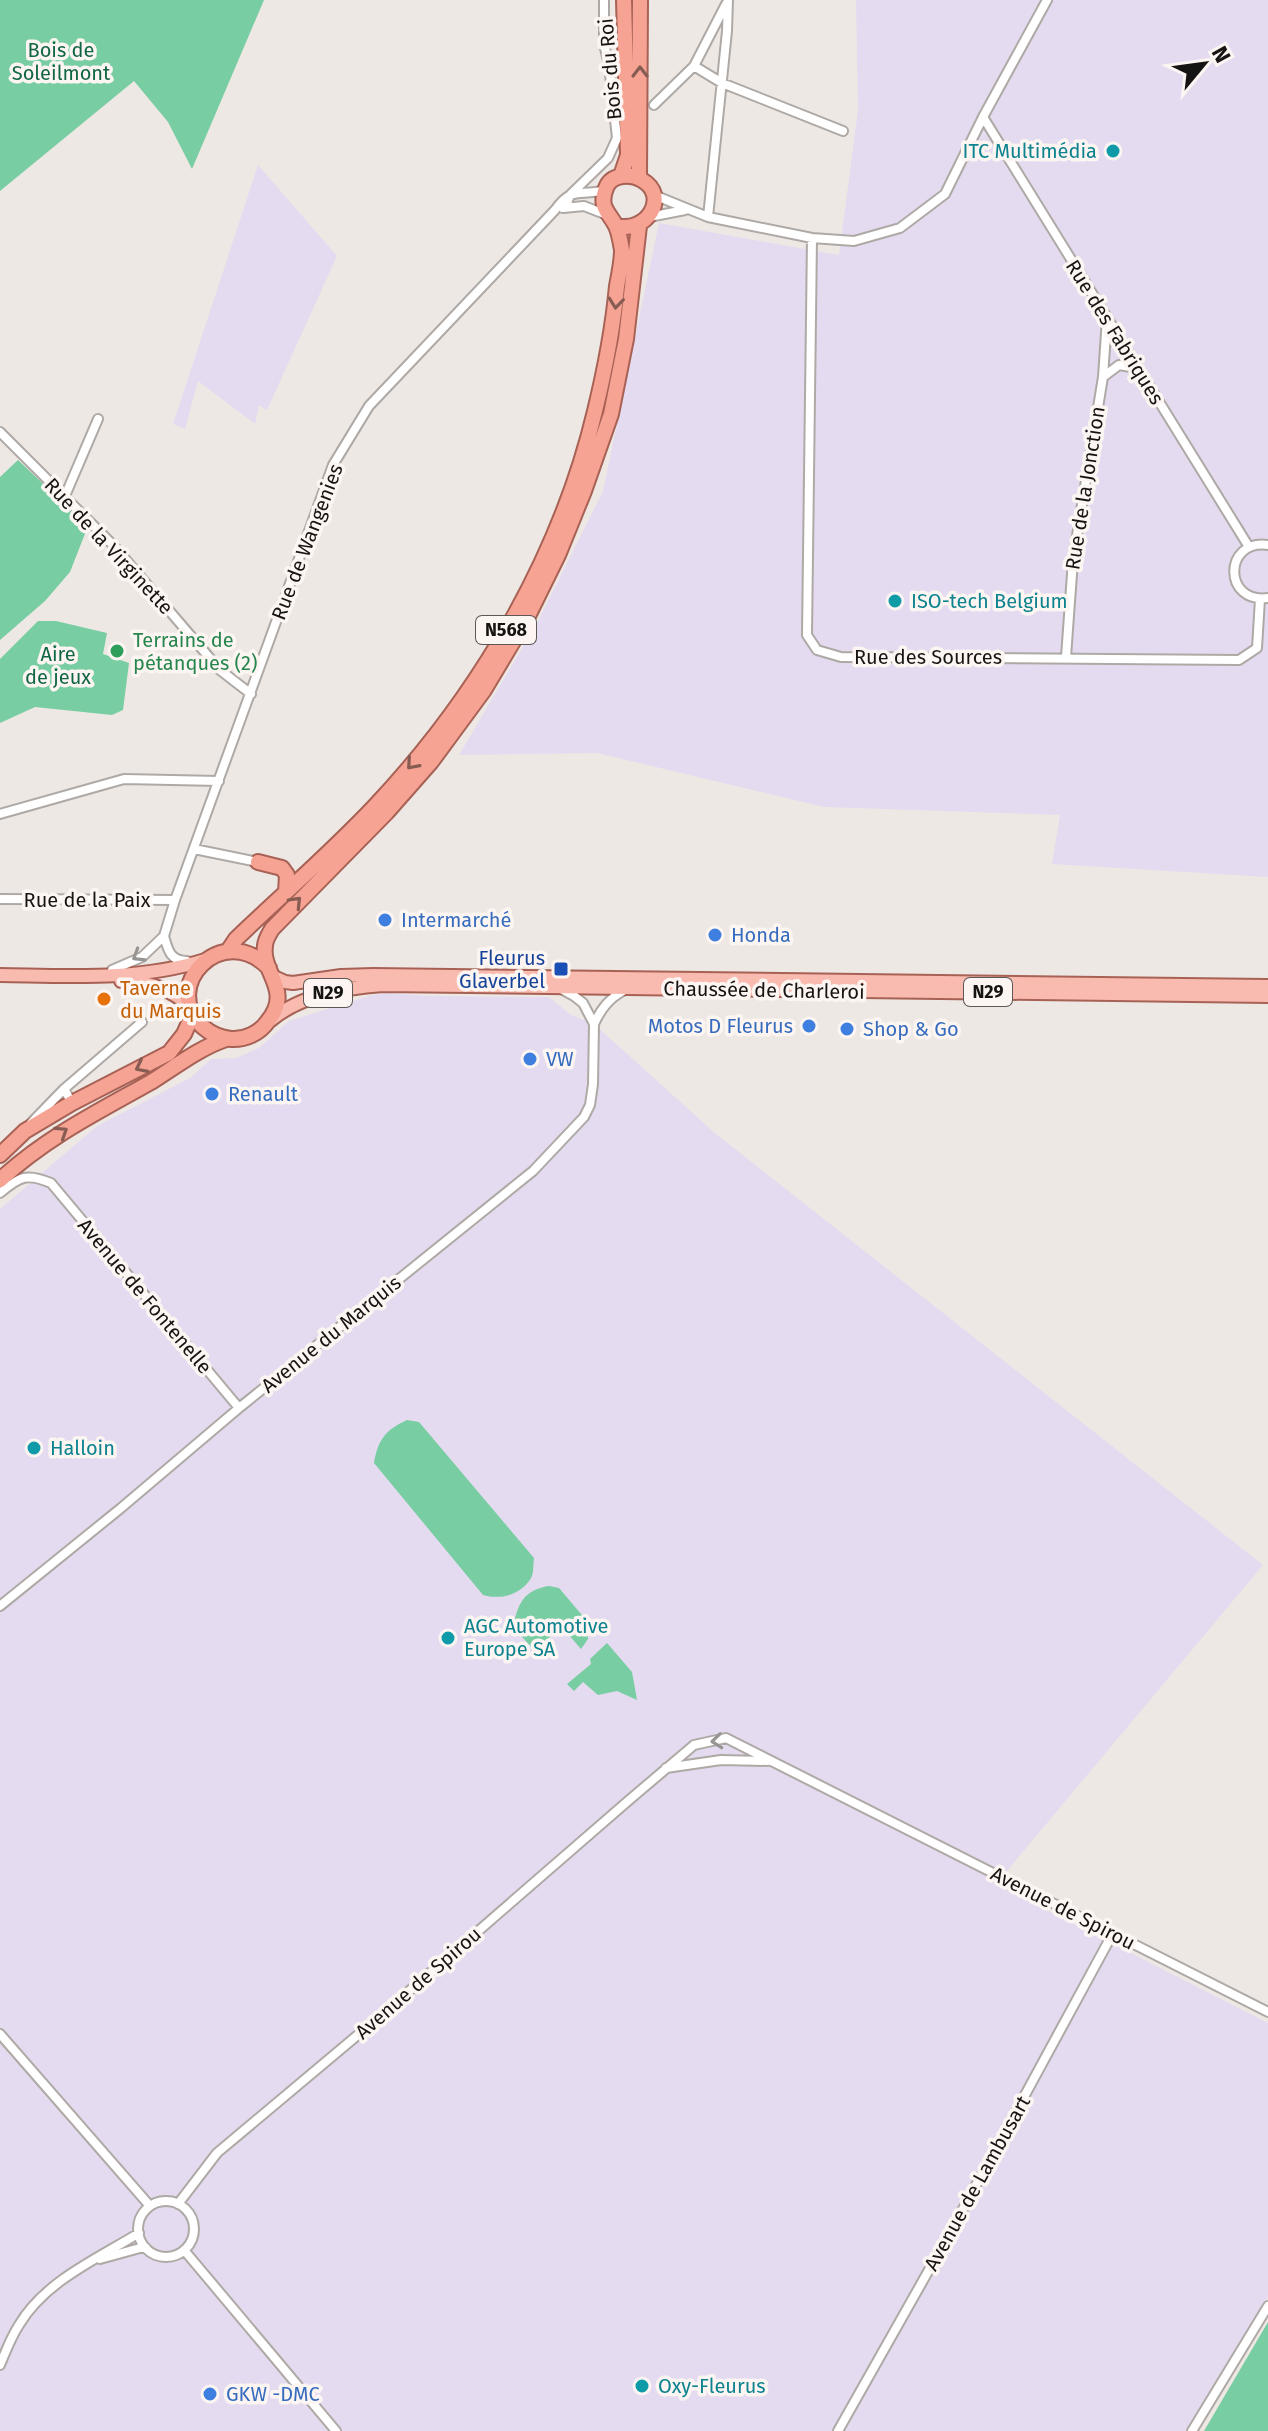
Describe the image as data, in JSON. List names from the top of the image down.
{
  "streets": {
    "highway": ["N568"],
    "main road": ["Chaussée de Charleroi", "N29"],
    "street": [
      "Bois du Roi",
      "Rue des Fabriques",
      "Rue de la Jonction",
      "Rue de Wangenies",
      "Rue de la Virginette",
      "Rue des Sources",
      "Rue de la Paix",
      "Avenue de Fontenelle",
      "Avenue du Marquis",
      "Avenue de Spirou",
      "Avenue de Lambusart"
    ]
  },
  "crossings": [
    ["Bois du Roi", "Rue de Wangenies"],
    ["Rue des Fabriques", "Rue de la Jonction"],
    ["Rue de la Jonction", "Rue des Sources"],
    ["Rue de Wangenies", "Rue de la Virginette"],
    ["Rue de Wangenies", "Rue de la Paix"],
    ["N568", "Chaussée de Charleroi"],
    ["Avenue de Fontenelle", "Avenue du Marquis"],
    ["Avenue de Spirou", "Avenue de Lambusart"]
  ],
  "parks": ["Bois de Soleilmont", "Aire de jeux"],
  "places": {
    "other": [
      "ITC Multimédia",
      "ISO-tech Belgium",
      "Terrains de pétanques (2)",
      "Intermarché",
      "Honda",
      "Taverne du Marquis",
      "Motos D Fleurus",
      "Shop & Go",
      "VW",
      "Renault",
      "Halloin",
      "AGC Automotive Europe SA",
      "Oxy-Fleurus",
      "GKW -DMC"
    ],
    "transit": ["Fleurus Glaverbel"]
  },
  "north": "top right"
}
